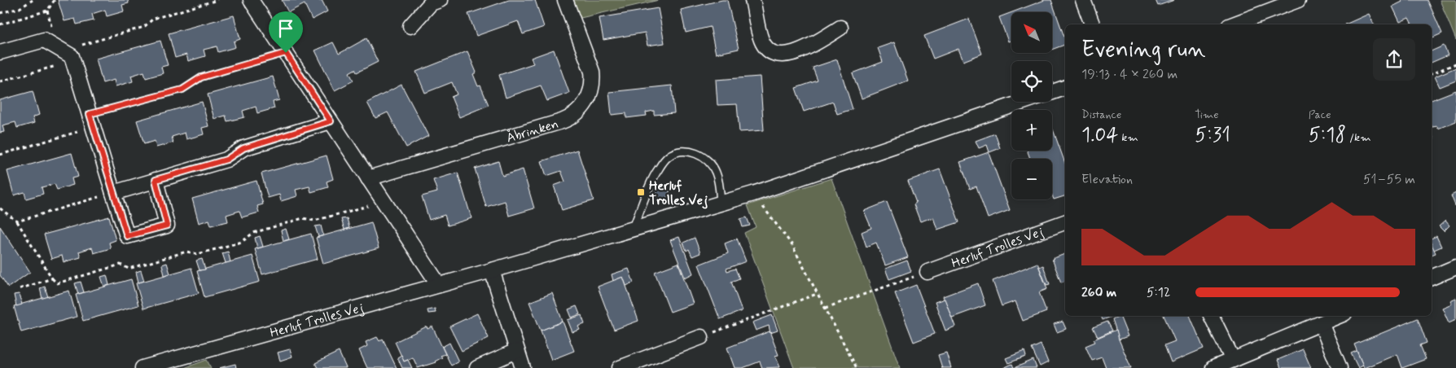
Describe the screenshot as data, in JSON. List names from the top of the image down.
{
  "streets": {
    "street": ["Åbrinken", "Herluf Trolles Vej"]
  },
  "places": {
    "transit": ["Herluf Trolles Vej"]
  },
  "north": "top left",
  "page": {
    "map_buttons": ["+", "−"],
    "heading": ["Evening run", "19:13 · 4 × 260 m"],
    "stats": [
      ["Distance", "1.04 km"],
      ["Time", "5:31"],
      ["Pace", "5:18 /km"]
    ],
    "chart": ["Elevation", "51–55 m"],
    "list": [
      {
        "name": "260 m",
        "note": "5:12"
      }
    ]
  }
}
